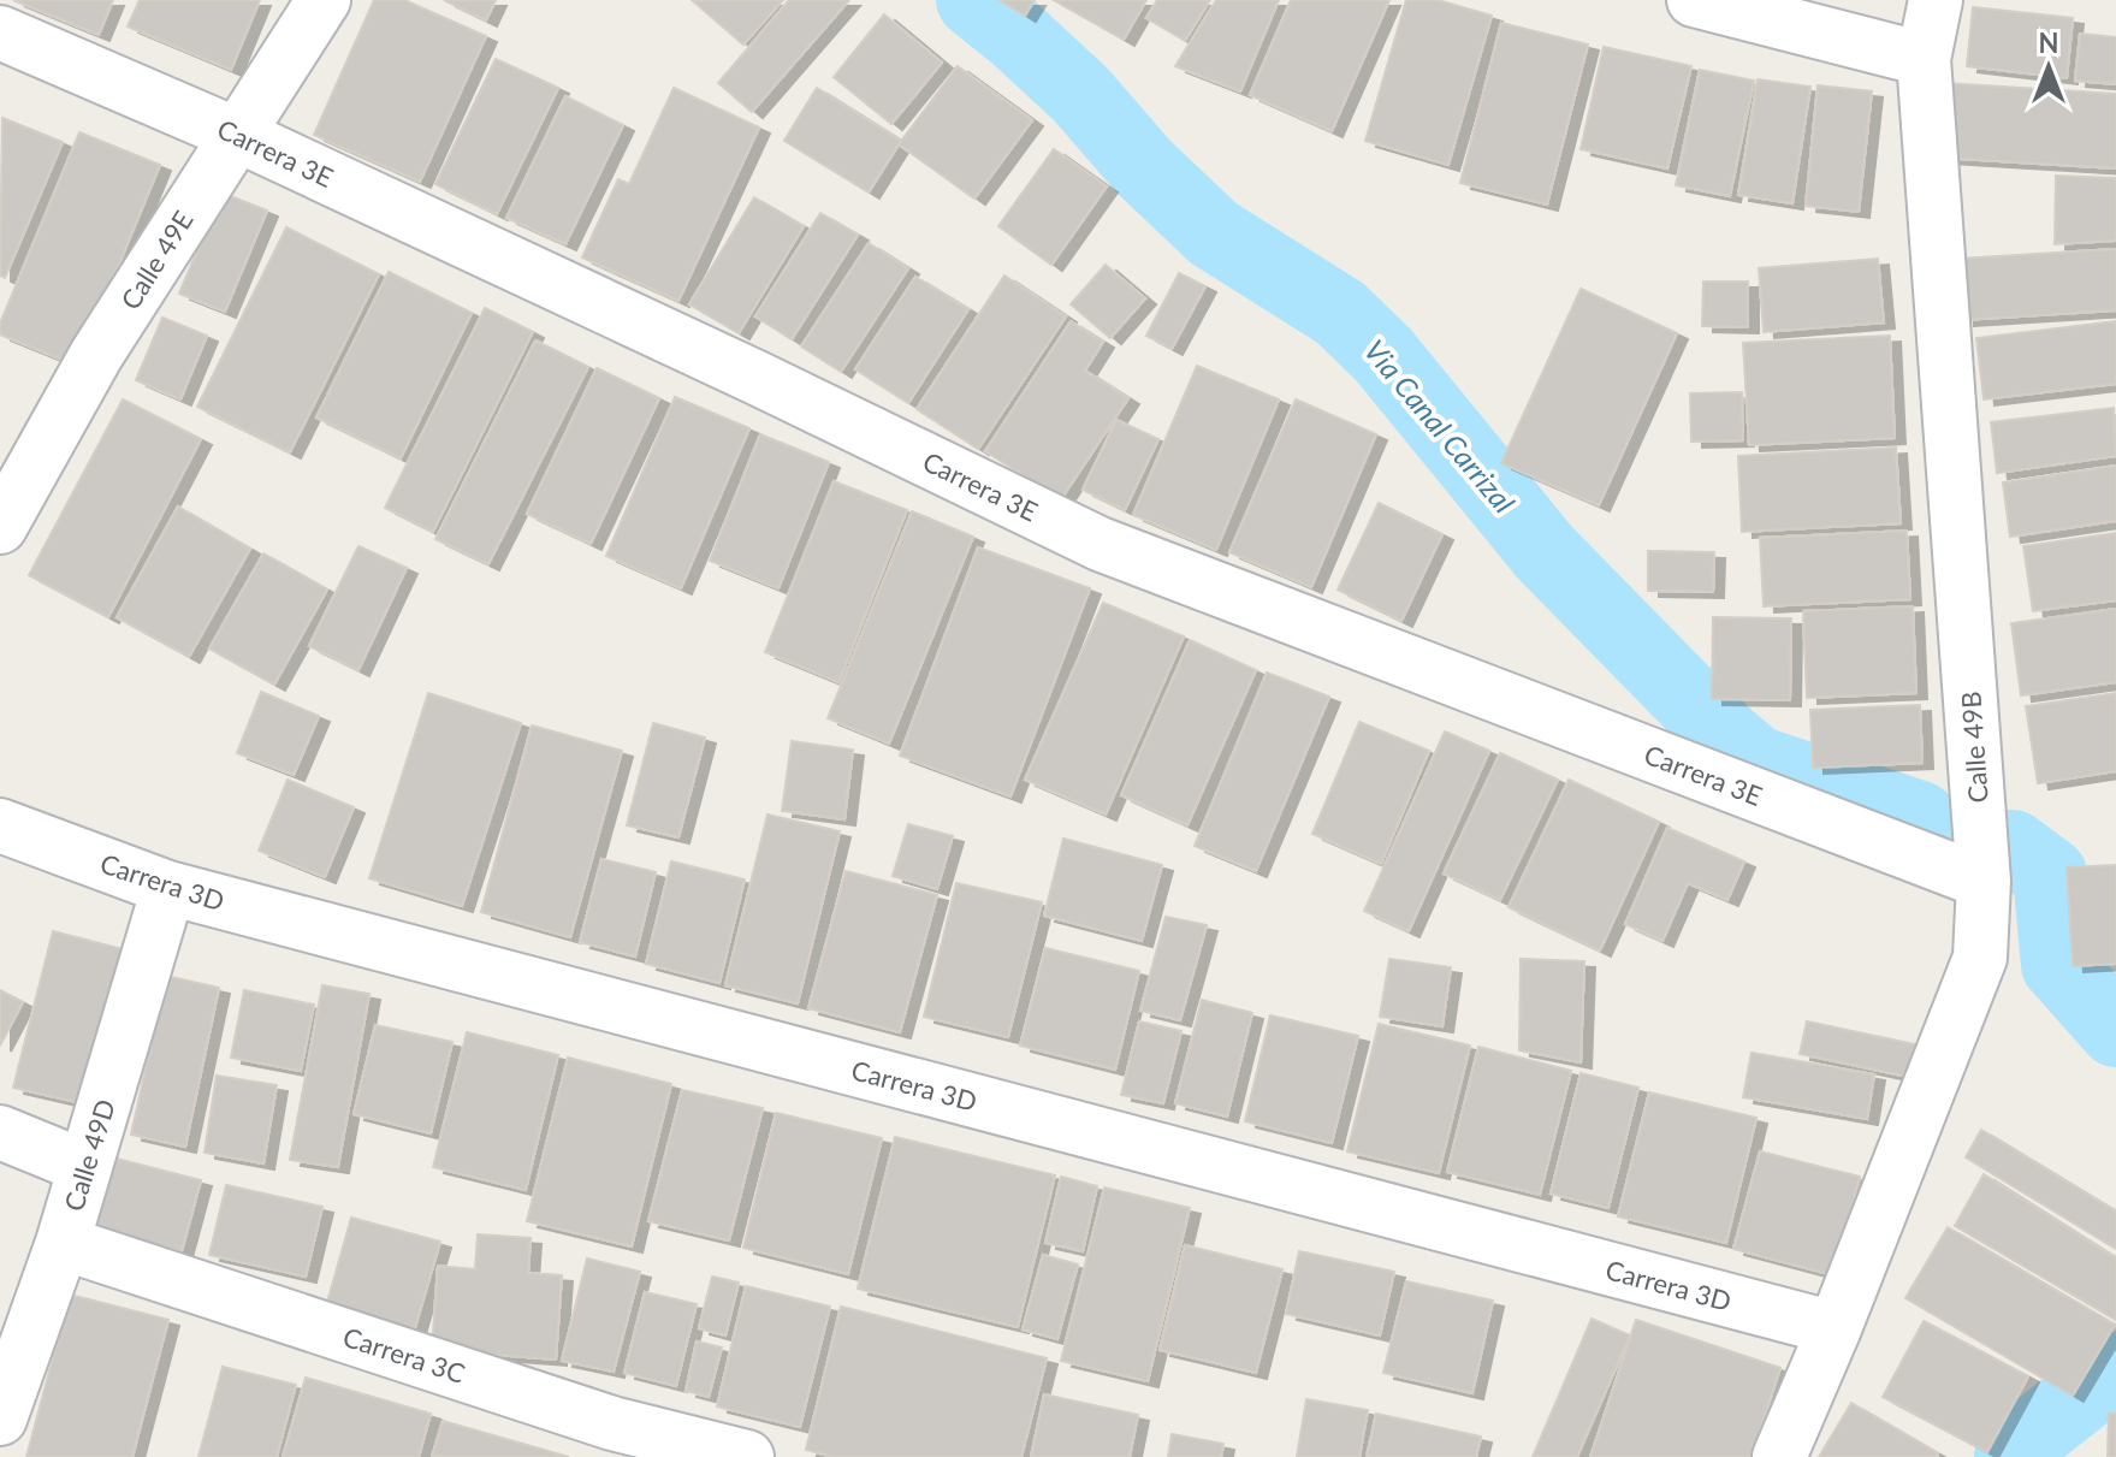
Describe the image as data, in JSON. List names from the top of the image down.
{
  "streets": {
    "street": [
      "Carrera 3E",
      "Calle 49E",
      "Calle 49B",
      "Carrera 3D",
      "Calle 49D",
      "Carrera 3C"
    ]
  },
  "crossings": [
    ["Carrera 3E", "Calle 49E"],
    ["Carrera 3E", "Calle 49B"],
    ["Calle 49B", "Carrera 3D"],
    ["Carrera 3D", "Calle 49D"],
    ["Calle 49D", "Carrera 3C"]
  ],
  "water": ["Via Canal Carrizal"],
  "north": "top"
}
